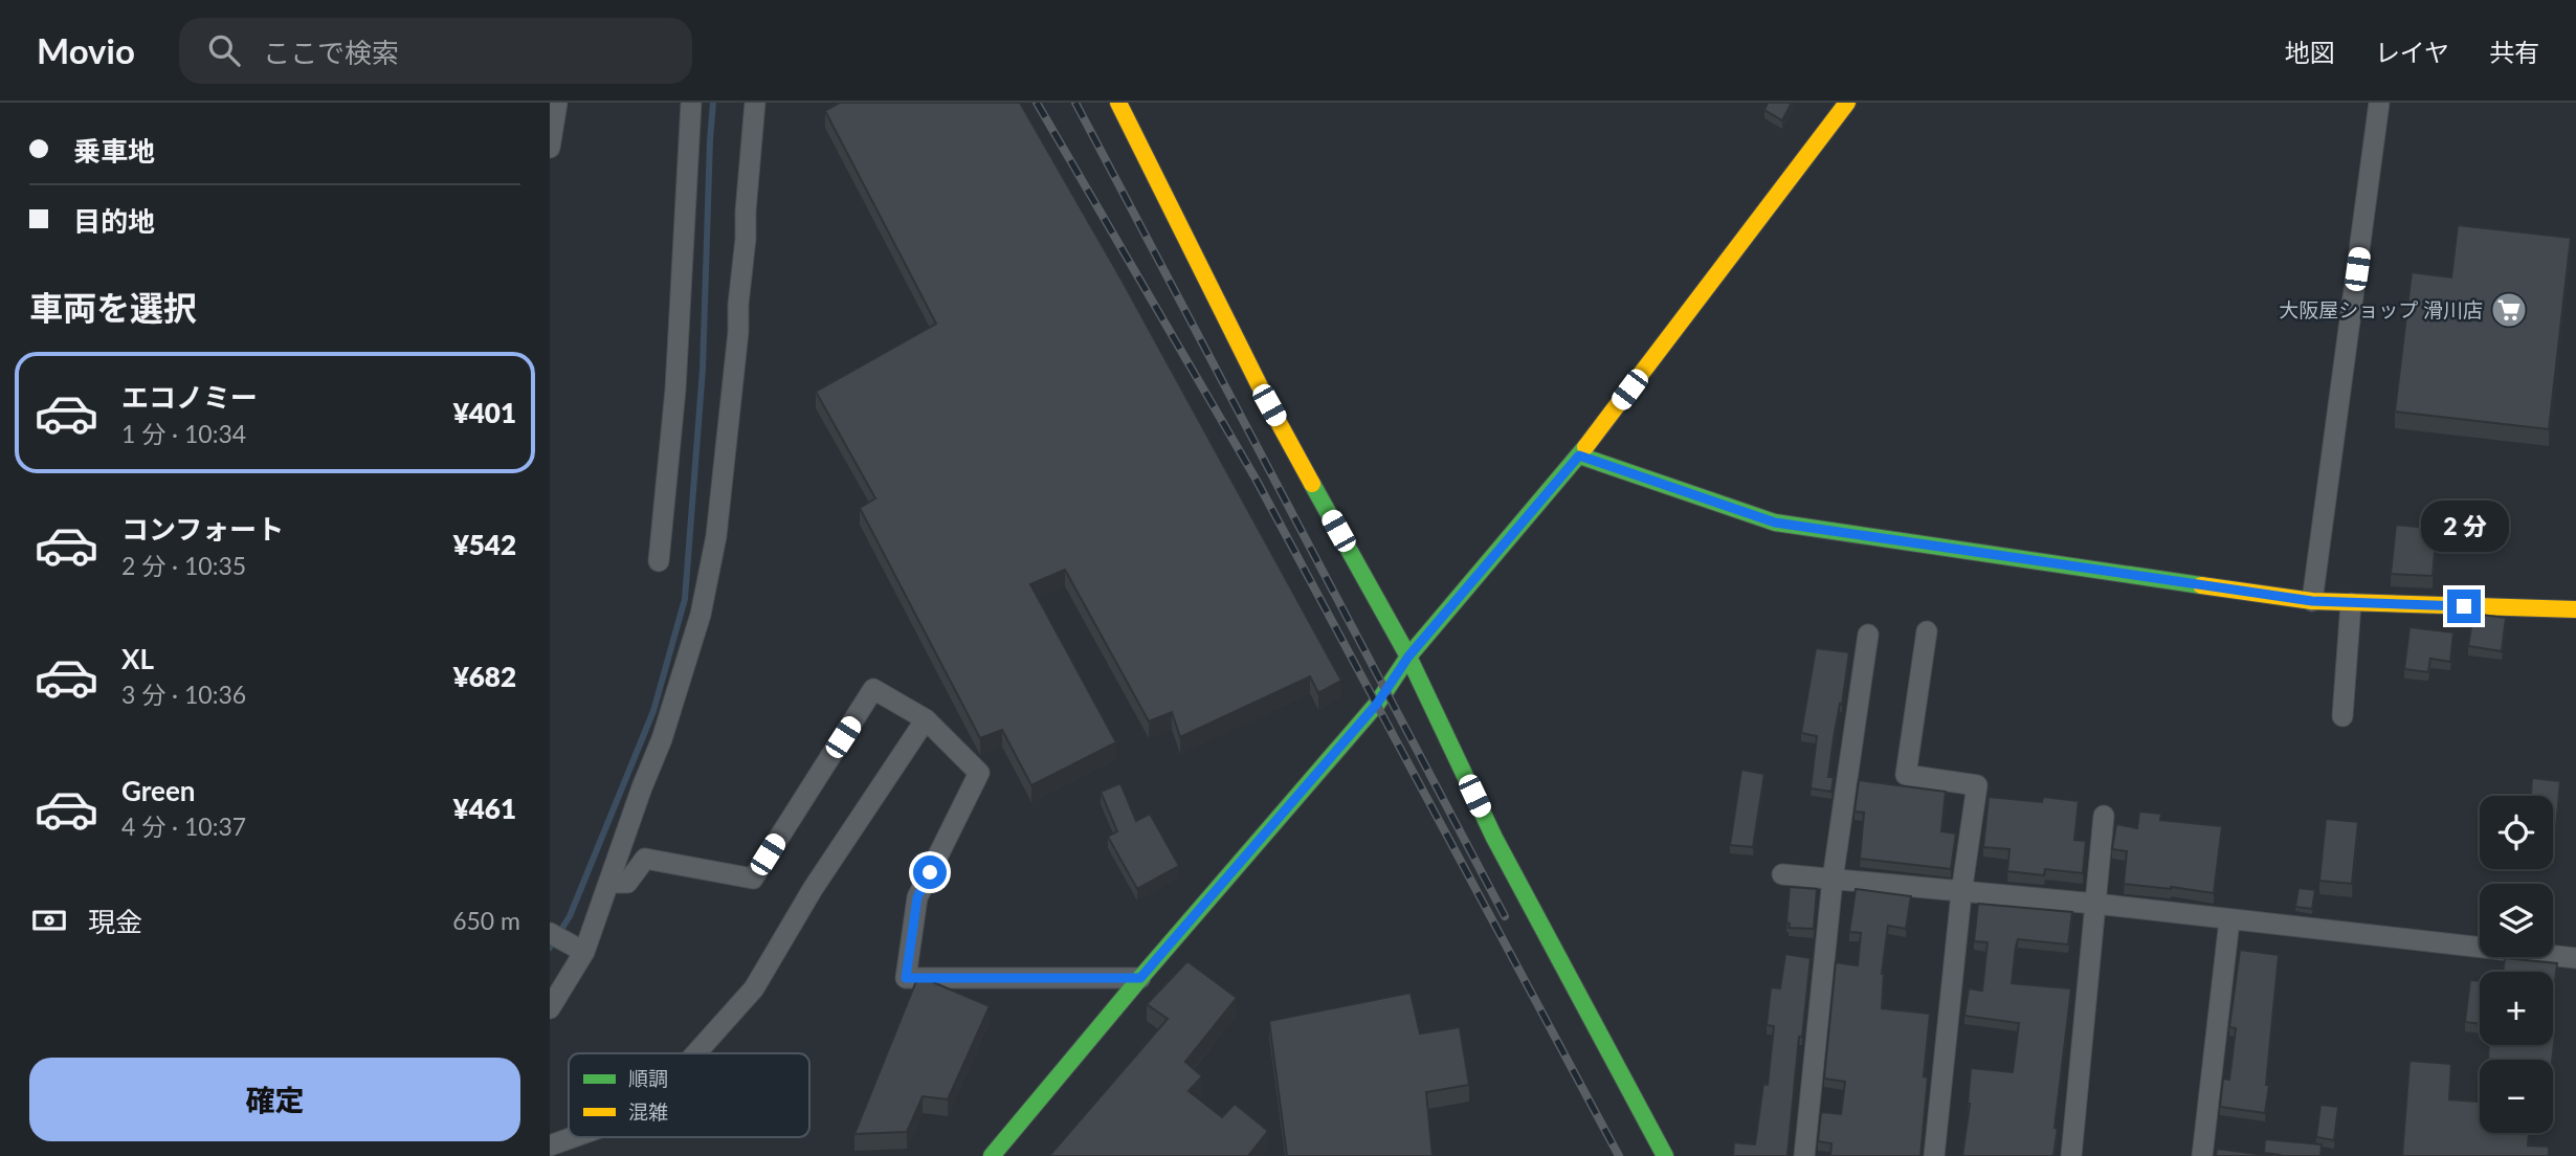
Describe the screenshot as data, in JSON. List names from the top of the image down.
{
  "places": {
    "supermarket": ["大阪屋ショップ 滑川店"]
  },
  "legend": ["順調", "混雑"],
  "page": {
    "header": "Movio",
    "search": "ここで検索",
    "nav": ["地図", "レイヤ", "共有"],
    "banner": ["乗車地", "目的地"],
    "heading": "車両を選択",
    "list": [
      {
        "name": "エコノミー",
        "note": "1 分 · 10:34",
        "value": "¥401"
      },
      {
        "name": "コンフォート",
        "note": "2 分 · 10:35",
        "value": "¥542"
      },
      {
        "name": "XL",
        "note": "3 分 · 10:36",
        "value": "¥682"
      },
      {
        "name": "Green",
        "note": "4 分 · 10:37",
        "value": "¥461"
      }
    ],
    "bubble": "2 分",
    "map_buttons": ["+", "−"],
    "pay": ["現金", "650 m"],
    "buttons": "確定"
  }
}
